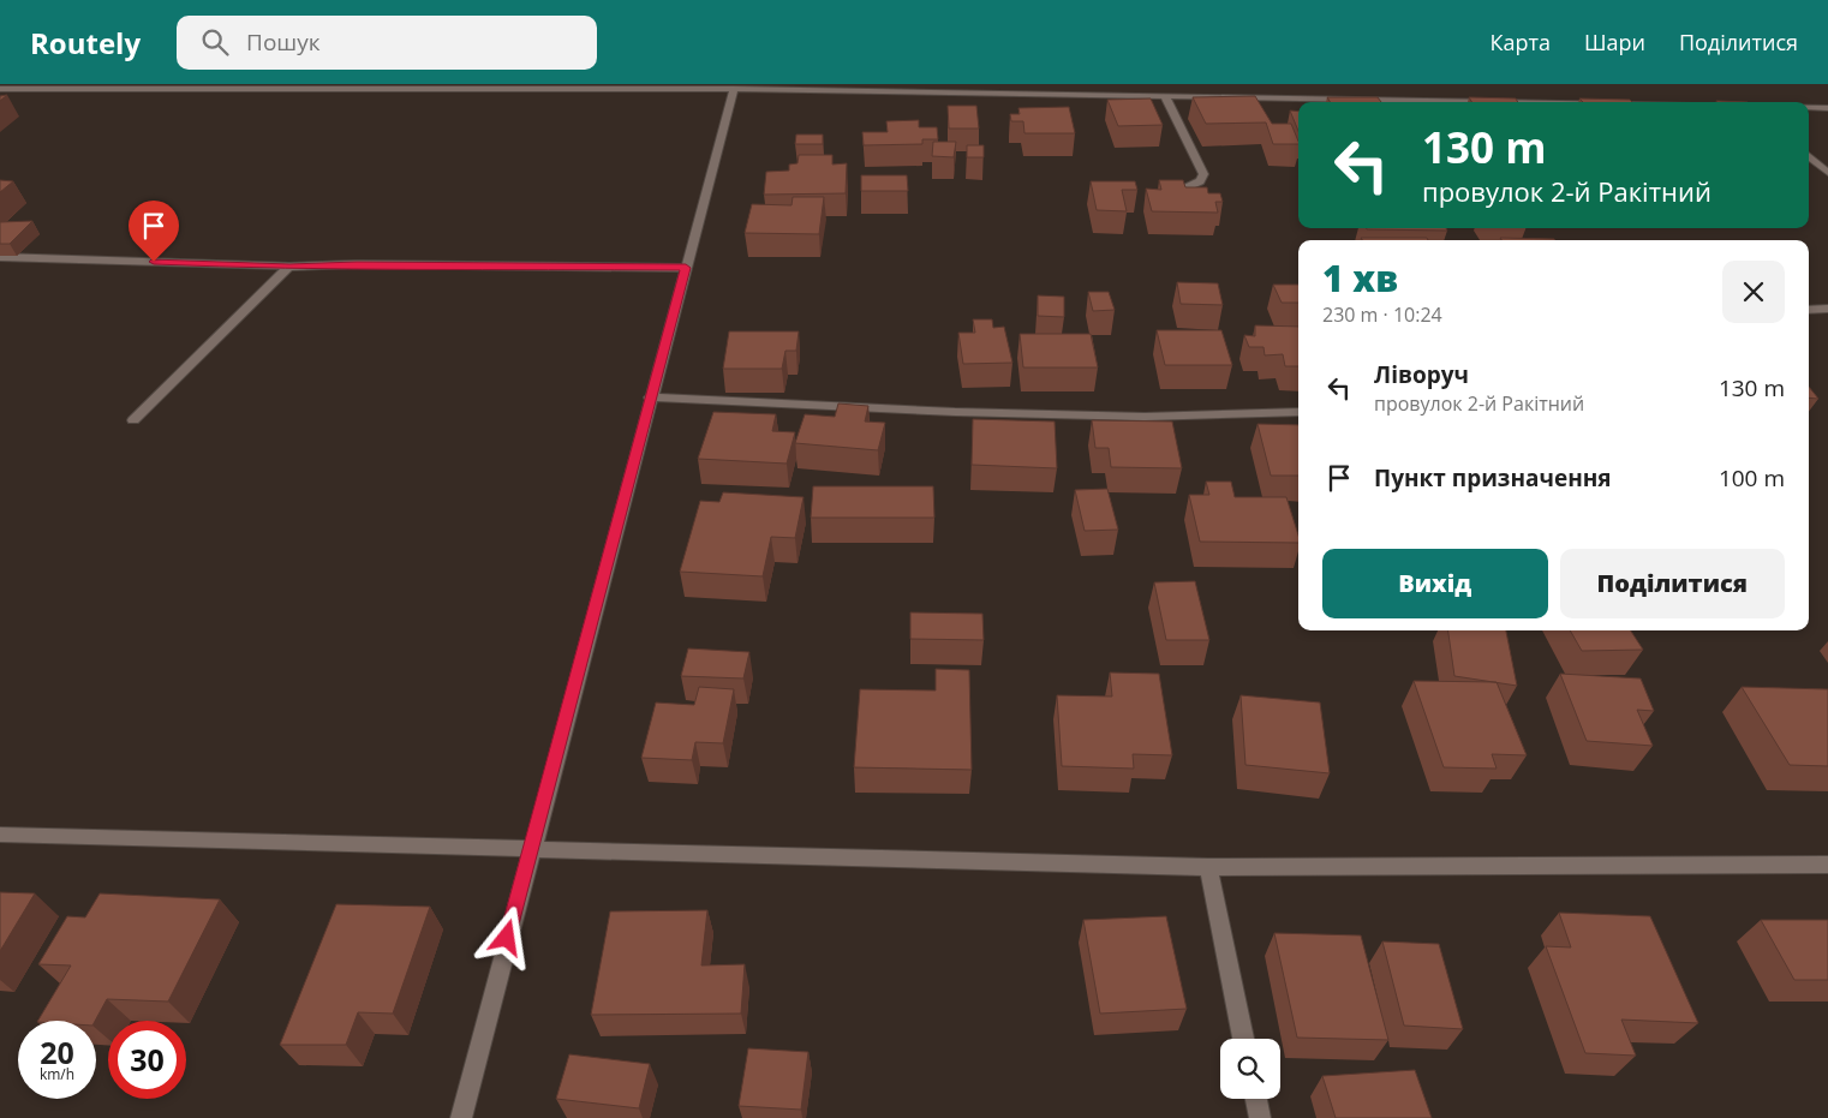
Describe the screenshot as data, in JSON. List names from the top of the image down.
{
  "page": {
    "header": "Routely",
    "search": "Пошук",
    "nav": ["Карта", "Шари", "Поділитися"],
    "turn": ["130 m", "провулок 2-й Ракітний"],
    "heading": ["1 хв", "230 m · 10:24"],
    "list": [
      {
        "name": "Ліворуч",
        "note": "провулок 2-й Ракітний",
        "value": "130 m"
      },
      {
        "name": "Пункт призначення",
        "value": "100 m"
      }
    ],
    "buttons": ["Вихід", "Поділитися"],
    "speed": "20 km/h",
    "limit": "30"
  }
}
